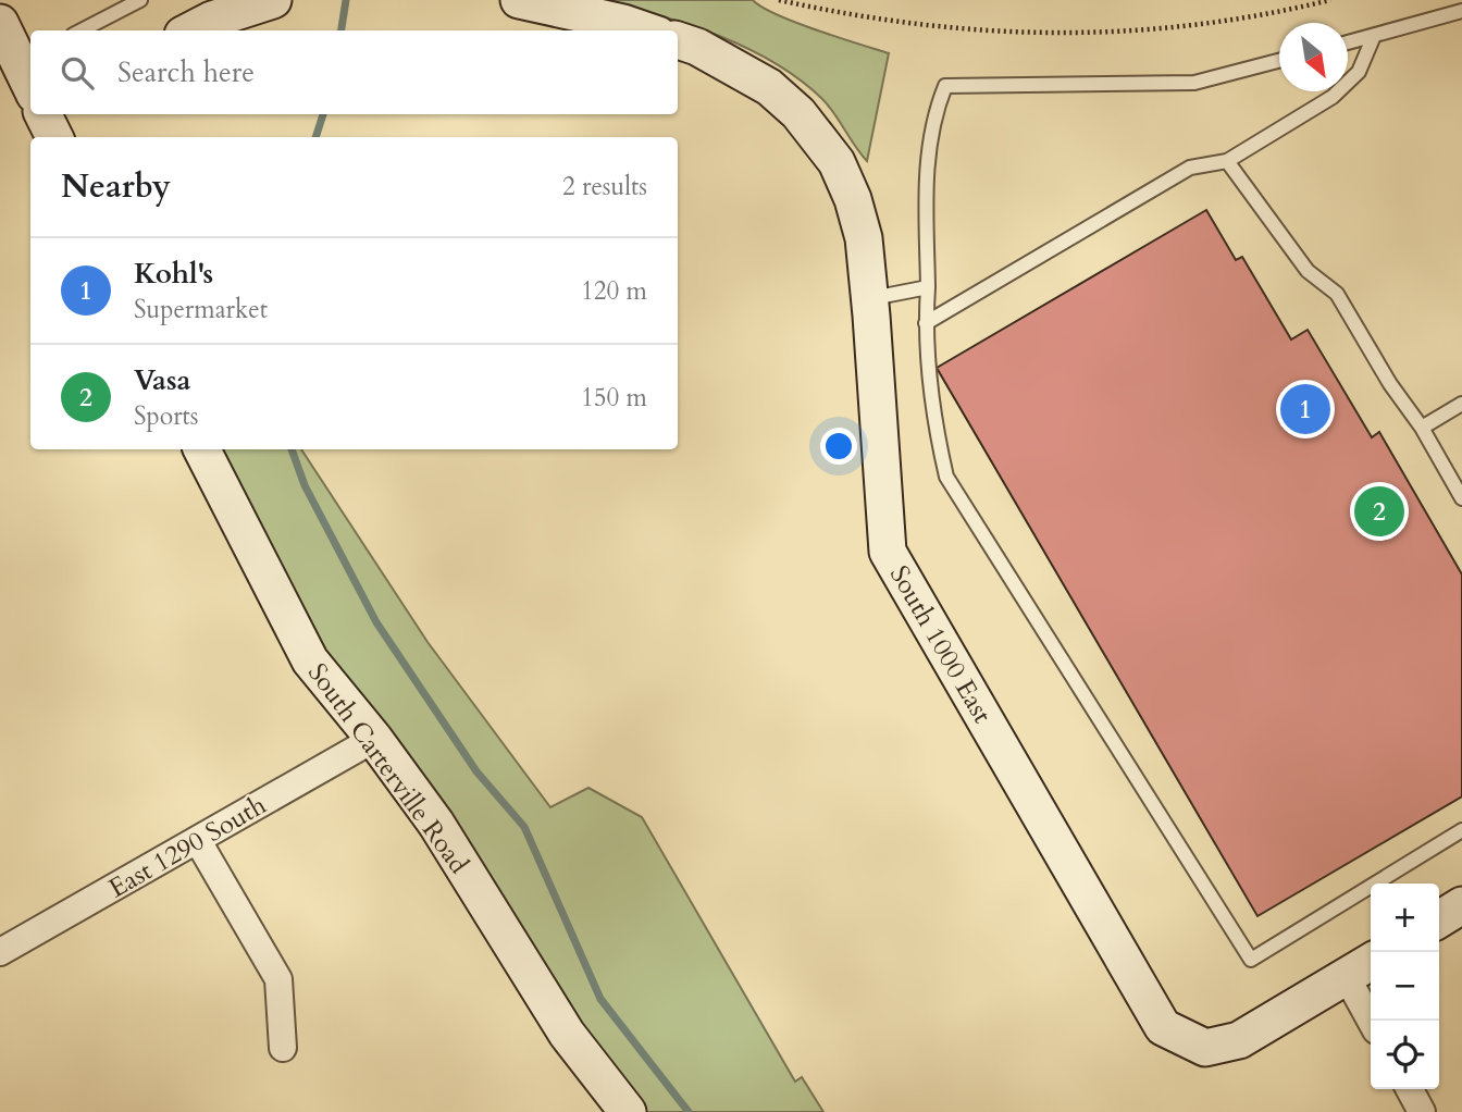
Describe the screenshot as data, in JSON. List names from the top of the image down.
{
  "streets": {
    "street": ["South 1000 East", "South Carterville Road", "East 1290 South"]
  },
  "crossings": [
    ["South Carterville Road", "East 1290 South"]
  ],
  "north": "bottom right",
  "page": {
    "search": "Search here",
    "heading": ["Nearby", "2 results"],
    "list": [
      {
        "mark": "1",
        "name": "Kohl's",
        "note": "Supermarket",
        "value": "120 m"
      },
      {
        "mark": "2",
        "name": "Vasa",
        "note": "Sports",
        "value": "150 m"
      }
    ],
    "pins": ["1", "2"],
    "map_buttons": ["+", "−"]
  }
}
